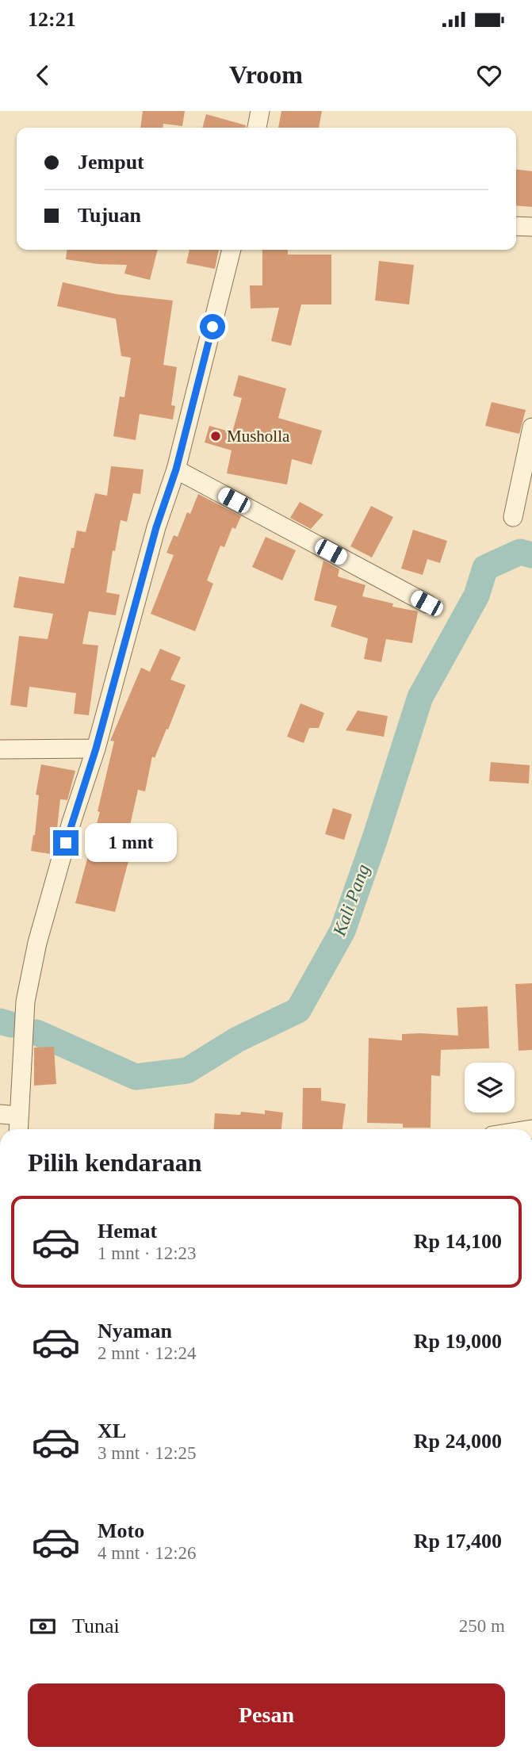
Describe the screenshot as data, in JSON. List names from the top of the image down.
{
  "water": ["Kali Pang"],
  "places": ["Musholla"],
  "page": {
    "status": "12:21",
    "header": "Vroom",
    "banner": ["Jemput", "Tujuan"],
    "bubble": "1 mnt",
    "heading": "Pilih kendaraan",
    "list": [
      {
        "name": "Hemat",
        "note": "1 mnt · 12:23",
        "value": "Rp 14,100"
      },
      {
        "name": "Nyaman",
        "note": "2 mnt · 12:24",
        "value": "Rp 19,000"
      },
      {
        "name": "XL",
        "note": "3 mnt · 12:25",
        "value": "Rp 24,000"
      },
      {
        "name": "Moto",
        "note": "4 mnt · 12:26",
        "value": "Rp 17,400"
      }
    ],
    "pay": ["Tunai", "250 m"],
    "buttons": "Pesan"
  }
}
